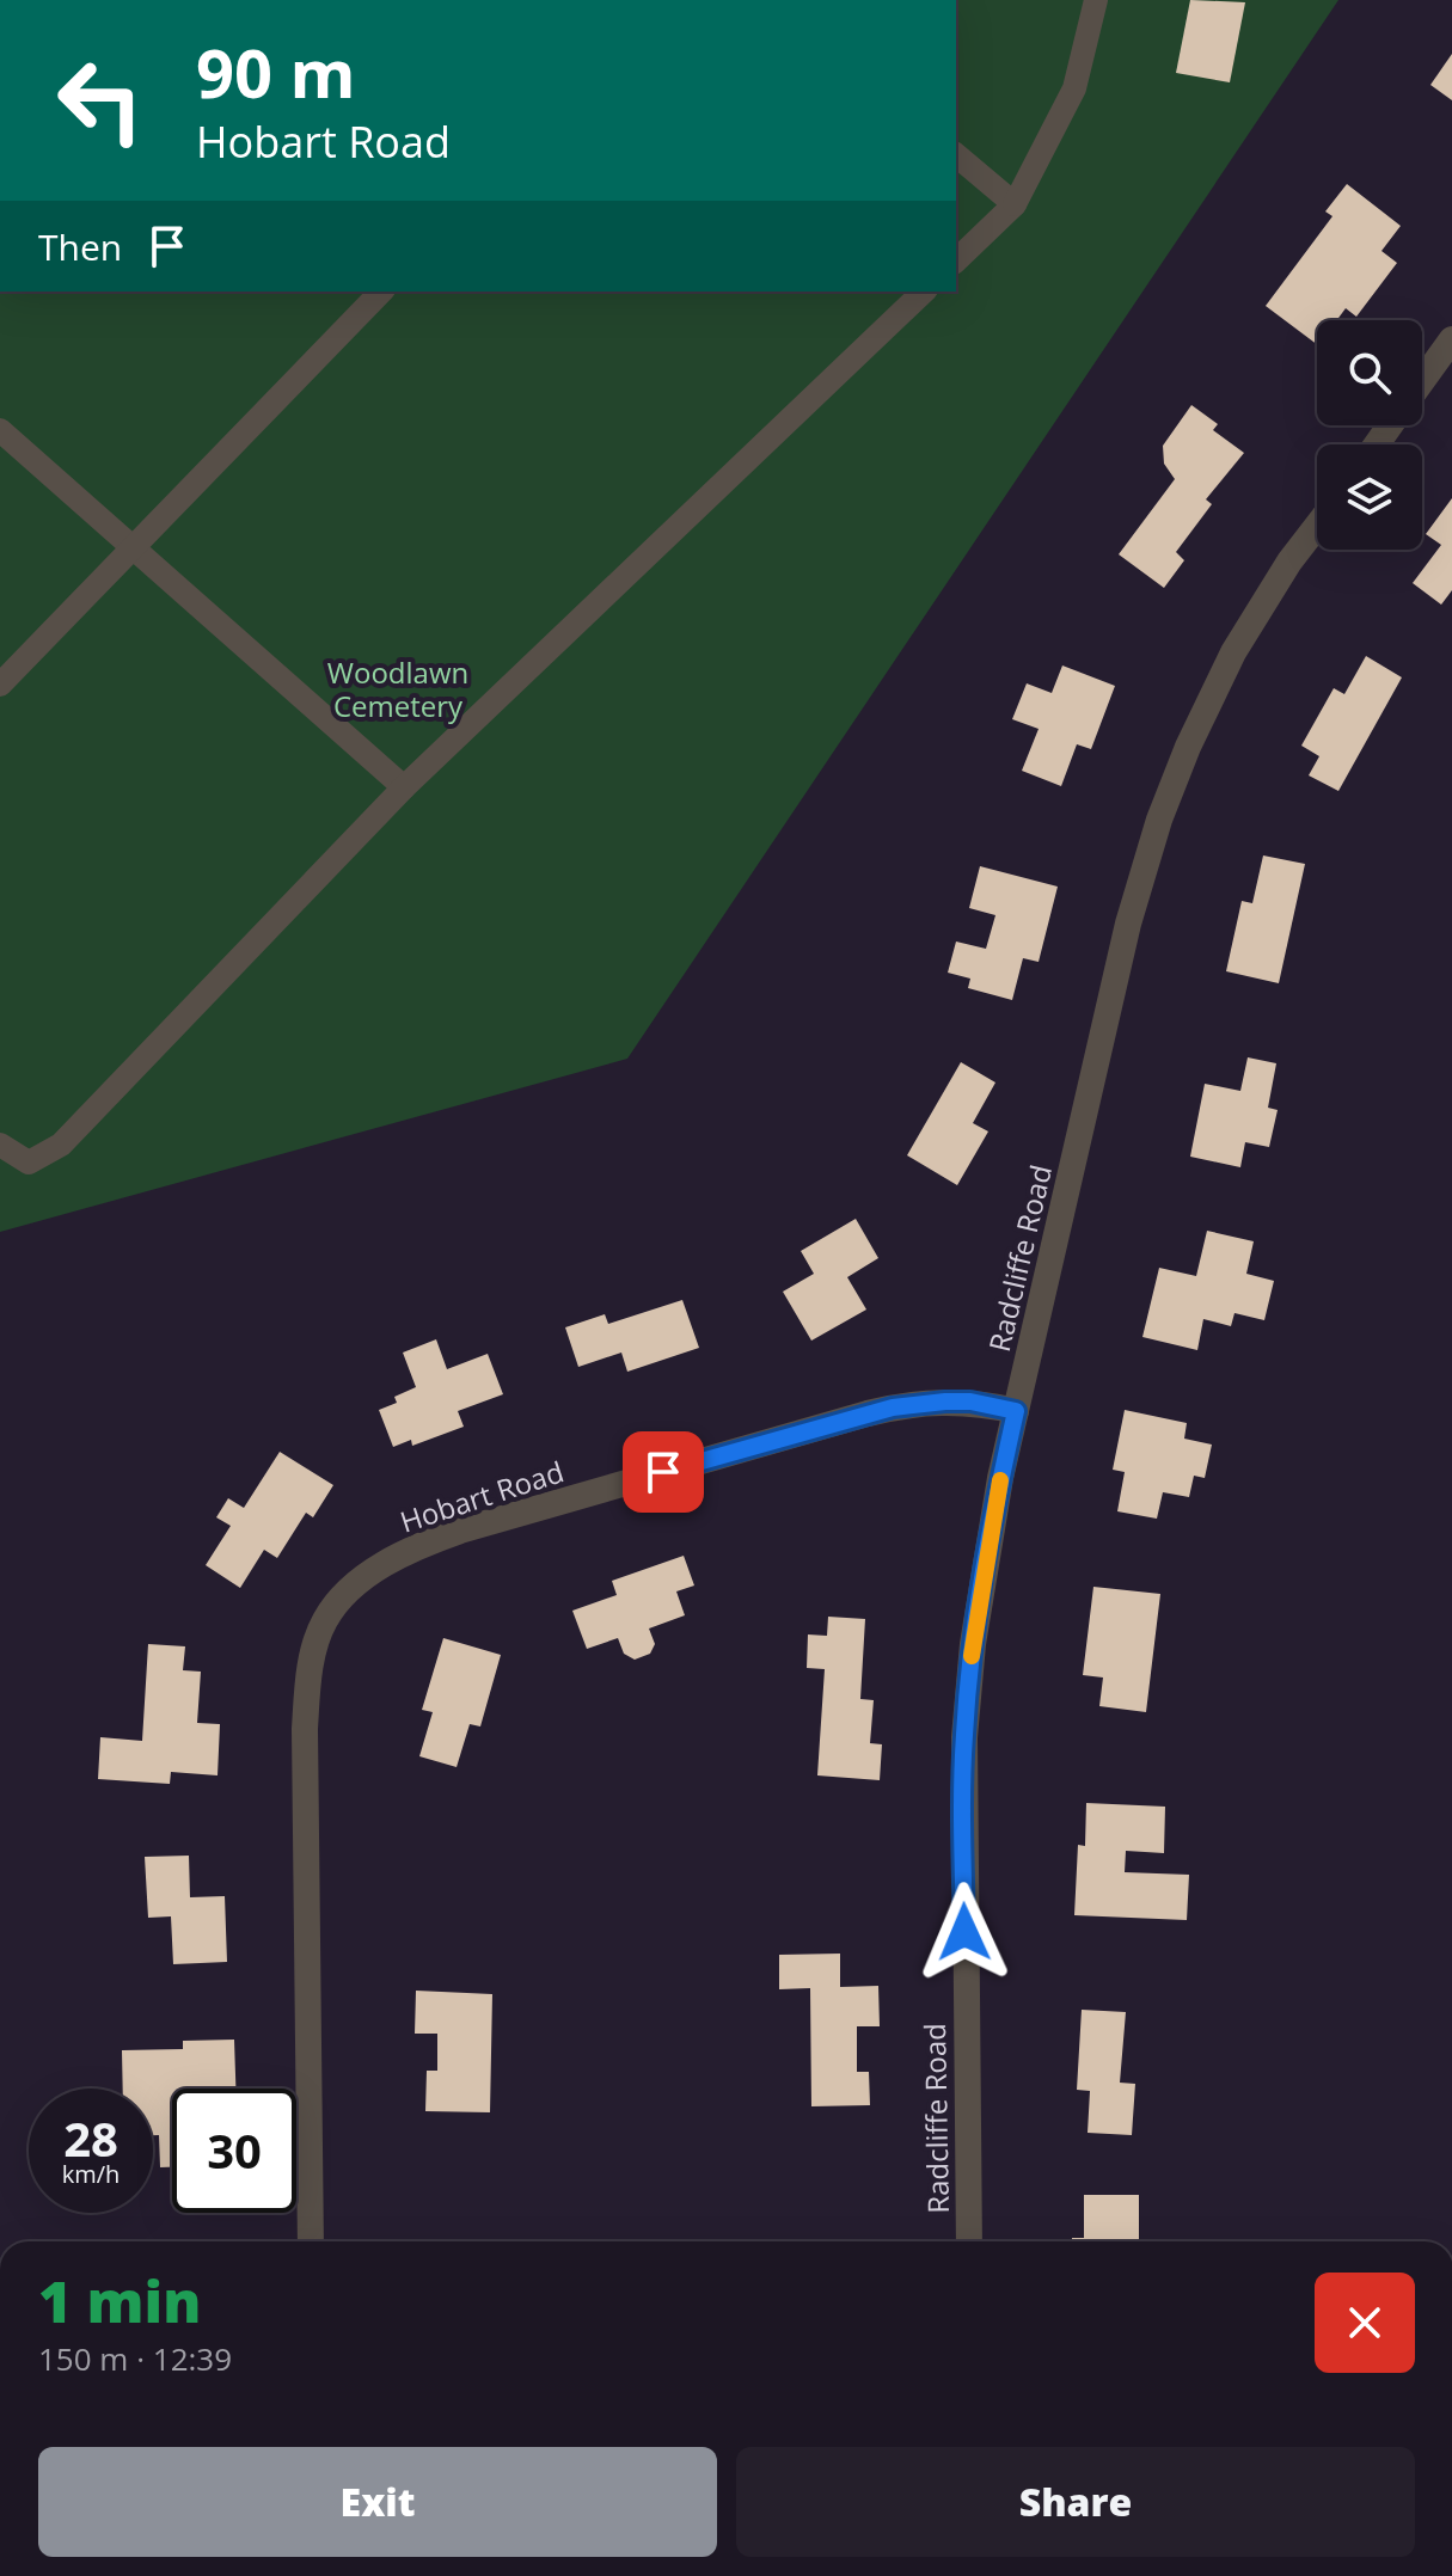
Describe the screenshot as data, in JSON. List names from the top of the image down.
{
  "streets": {
    "street": ["Radcliffe Road", "Hobart Road"]
  },
  "crossings": [
    ["Radcliffe Road", "Hobart Road"]
  ],
  "parks": ["Woodlawn Cemetery"],
  "page": {
    "turn": ["90 m", "Hobart Road"],
    "then": "Then",
    "speed": "28 km/h",
    "limit": "30",
    "heading": ["1 min", "150 m · 12:39"],
    "buttons": ["Exit", "Share"]
  }
}
